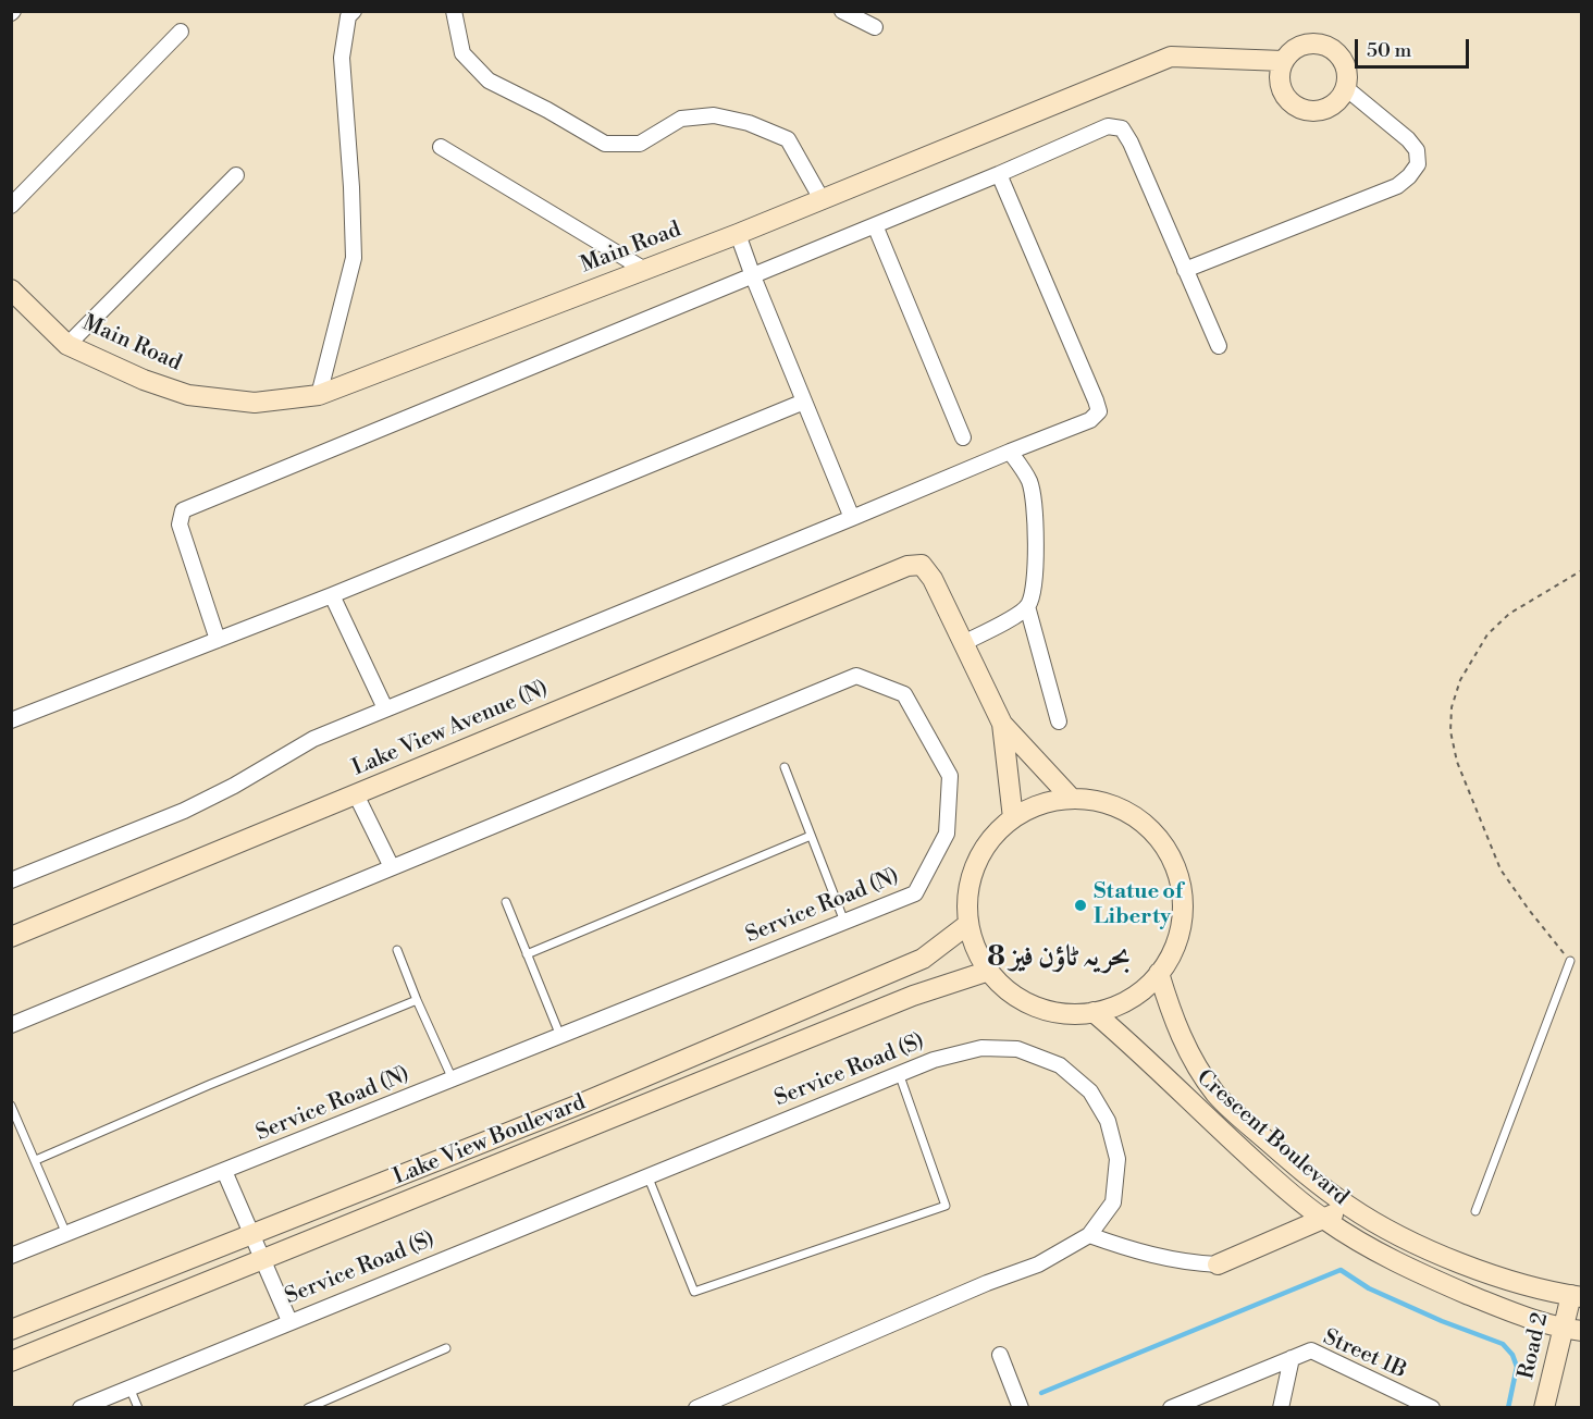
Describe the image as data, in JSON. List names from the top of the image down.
{
  "streets": {
    "main road": [
      "Main Road",
      "Lake View Avenue (N)",
      "Crescent Boulevard",
      "Lake View Boulevard",
      "Road 2"
    ],
    "street": ["Service Road (N)", "Service Road (S)", "Street 1B"]
  },
  "crossings": [
    ["Crescent Boulevard", "Lake View Boulevard"],
    ["Crescent Boulevard", "Road 2"]
  ],
  "districts": ["بحریہ ٹاؤن فیز 8"],
  "places": ["Statue of Liberty"],
  "scale_bar": "50 m"
}
